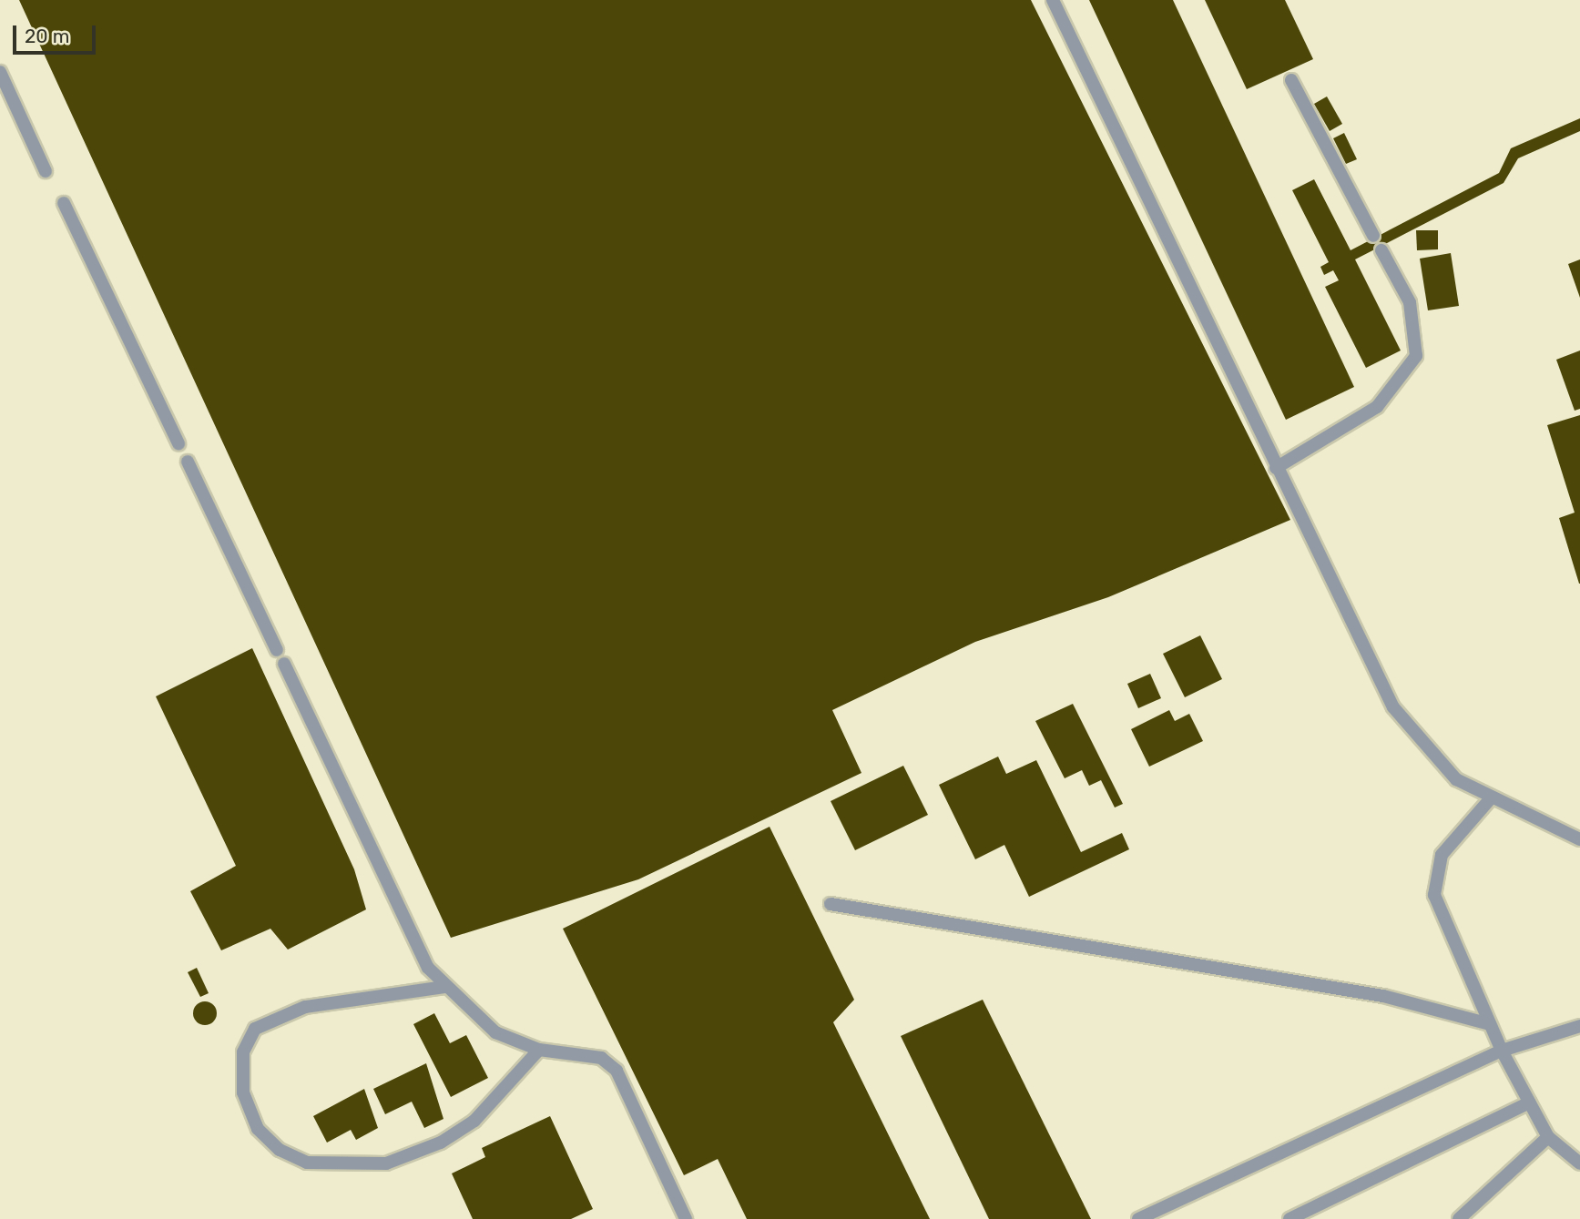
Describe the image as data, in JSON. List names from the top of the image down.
{
  "scale_bar": "20 m"
}
